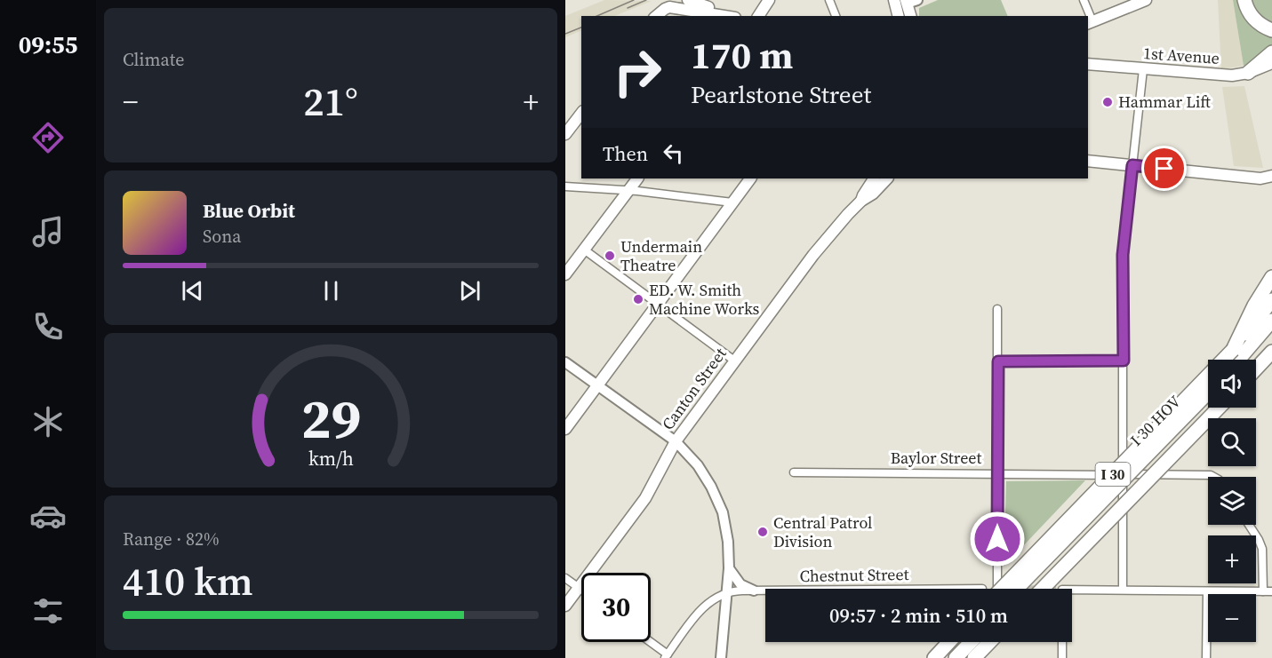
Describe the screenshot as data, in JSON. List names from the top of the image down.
{
  "streets": {
    "highway": ["I 30 HOV", "I 30"],
    "main road": ["1st Avenue", "Canton Street"],
    "street": ["Baylor Street", "Chestnut Street"]
  },
  "places": [
    "Hammar Lift",
    "Undermain Theatre",
    "ED. W. Smith Machine Works",
    "Central Patrol Division"
  ],
  "page": {
    "tabs": "09:55",
    "tile": [
      "Climate",
      ["Range · 82%", "410 km"]
    ],
    "turn": ["170 m", "Pearlstone Street"],
    "heat": ["−", "21°", "+"],
    "then": "Then",
    "song": ["Blue Orbit", "Sona"],
    "map_buttons": ["+", "−"],
    "limit": "30",
    "trip": "09:57 · 2 min · 510 m",
    "gauge": ["29", "km/h"]
  }
}
